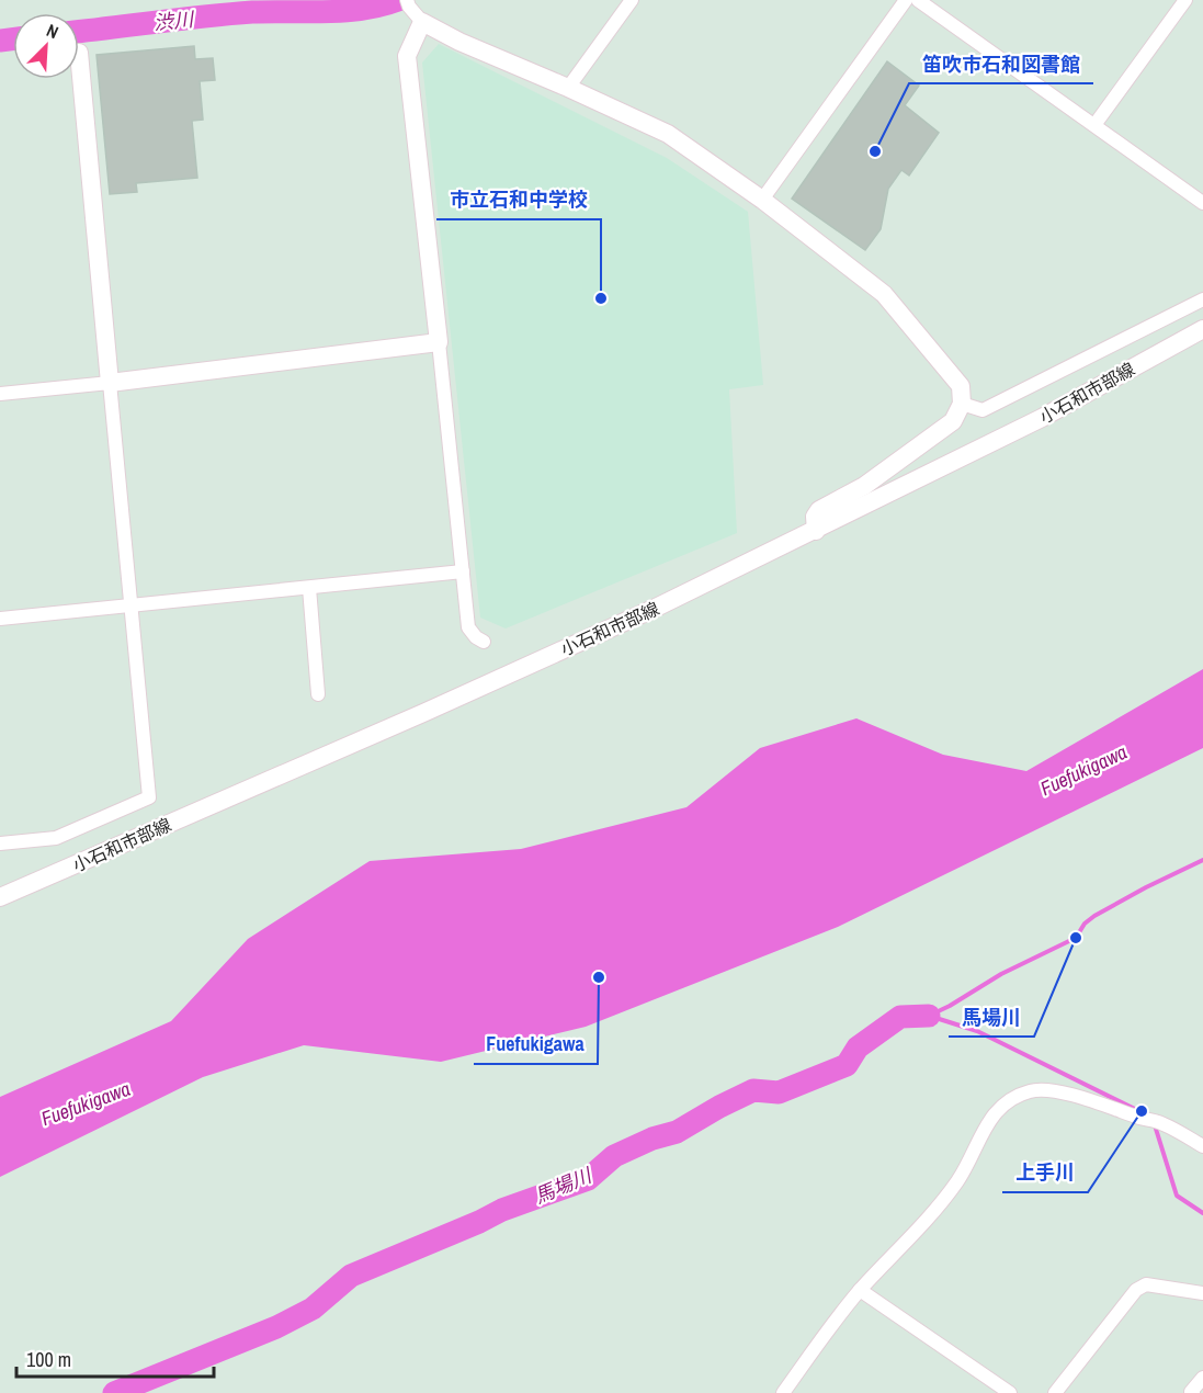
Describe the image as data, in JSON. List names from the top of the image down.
{
  "streets": {
    "street": ["小石和市部線"]
  },
  "water": ["渋川", "Fuefukigawa", "馬場川"],
  "places": [
    "笛吹市石和図書館",
    "市立石和中学校",
    "馬場川",
    "Fuefukigawa",
    "上手川"
  ],
  "scale_bar": "100 m",
  "north": "top right"
}
